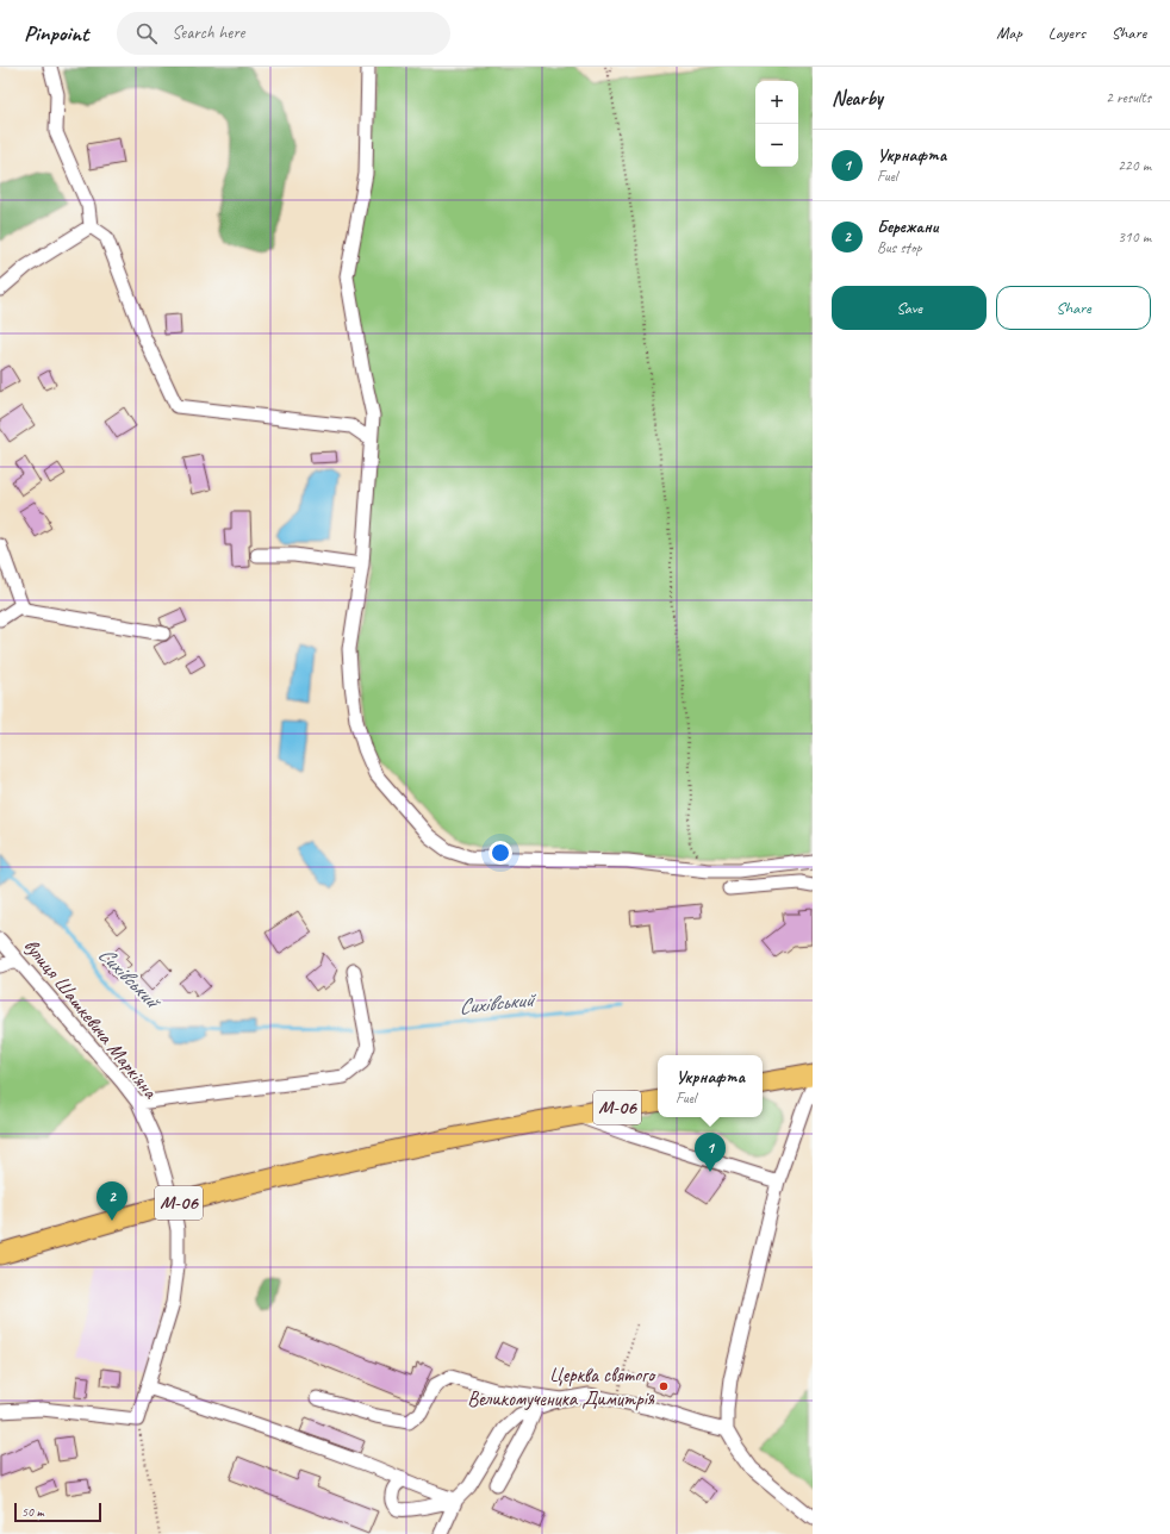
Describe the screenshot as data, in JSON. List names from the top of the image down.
{
  "streets": {
    "highway": ["М-06"],
    "street": ["вулиця Шашкевича Маркіяна"]
  },
  "crossings": [
    ["вулиця Шашкевича Маркіяна", "М-06"]
  ],
  "water": ["Сихівський"],
  "places": ["Церква святого Великомученика Димитрія"],
  "scale_bar": "50 m",
  "page": {
    "header": "Pinpoint",
    "search": "Search here",
    "nav": ["Map", "Layers", "Share"],
    "heading": ["Nearby", "2 results"],
    "map_buttons": ["+", "−"],
    "list": [
      {
        "mark": "1",
        "name": "Укрнафта",
        "note": "Fuel",
        "value": "220 m"
      },
      {
        "mark": "2",
        "name": "Бережани",
        "note": "Bus stop",
        "value": "310 m"
      }
    ],
    "buttons": ["Save", "Share"],
    "popup": ["Укрнафта", "Fuel"],
    "pins": ["1", "2"],
    "scale": "50 m"
  }
}
